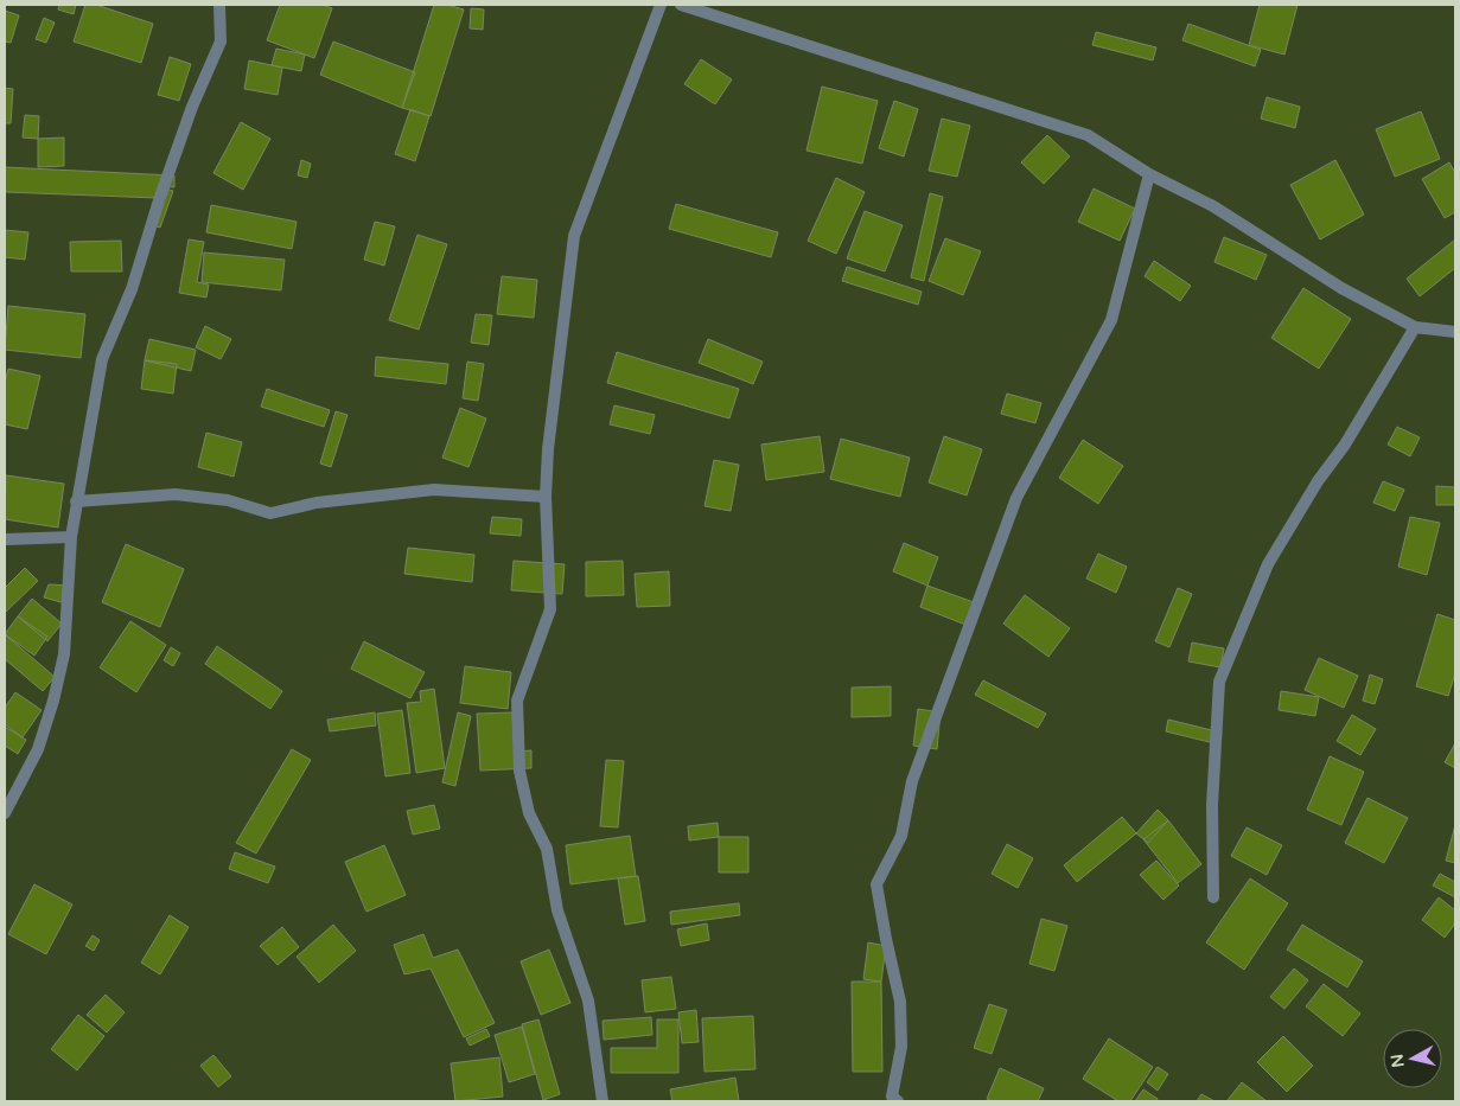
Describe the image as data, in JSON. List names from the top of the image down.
{
  "north": "left"
}
